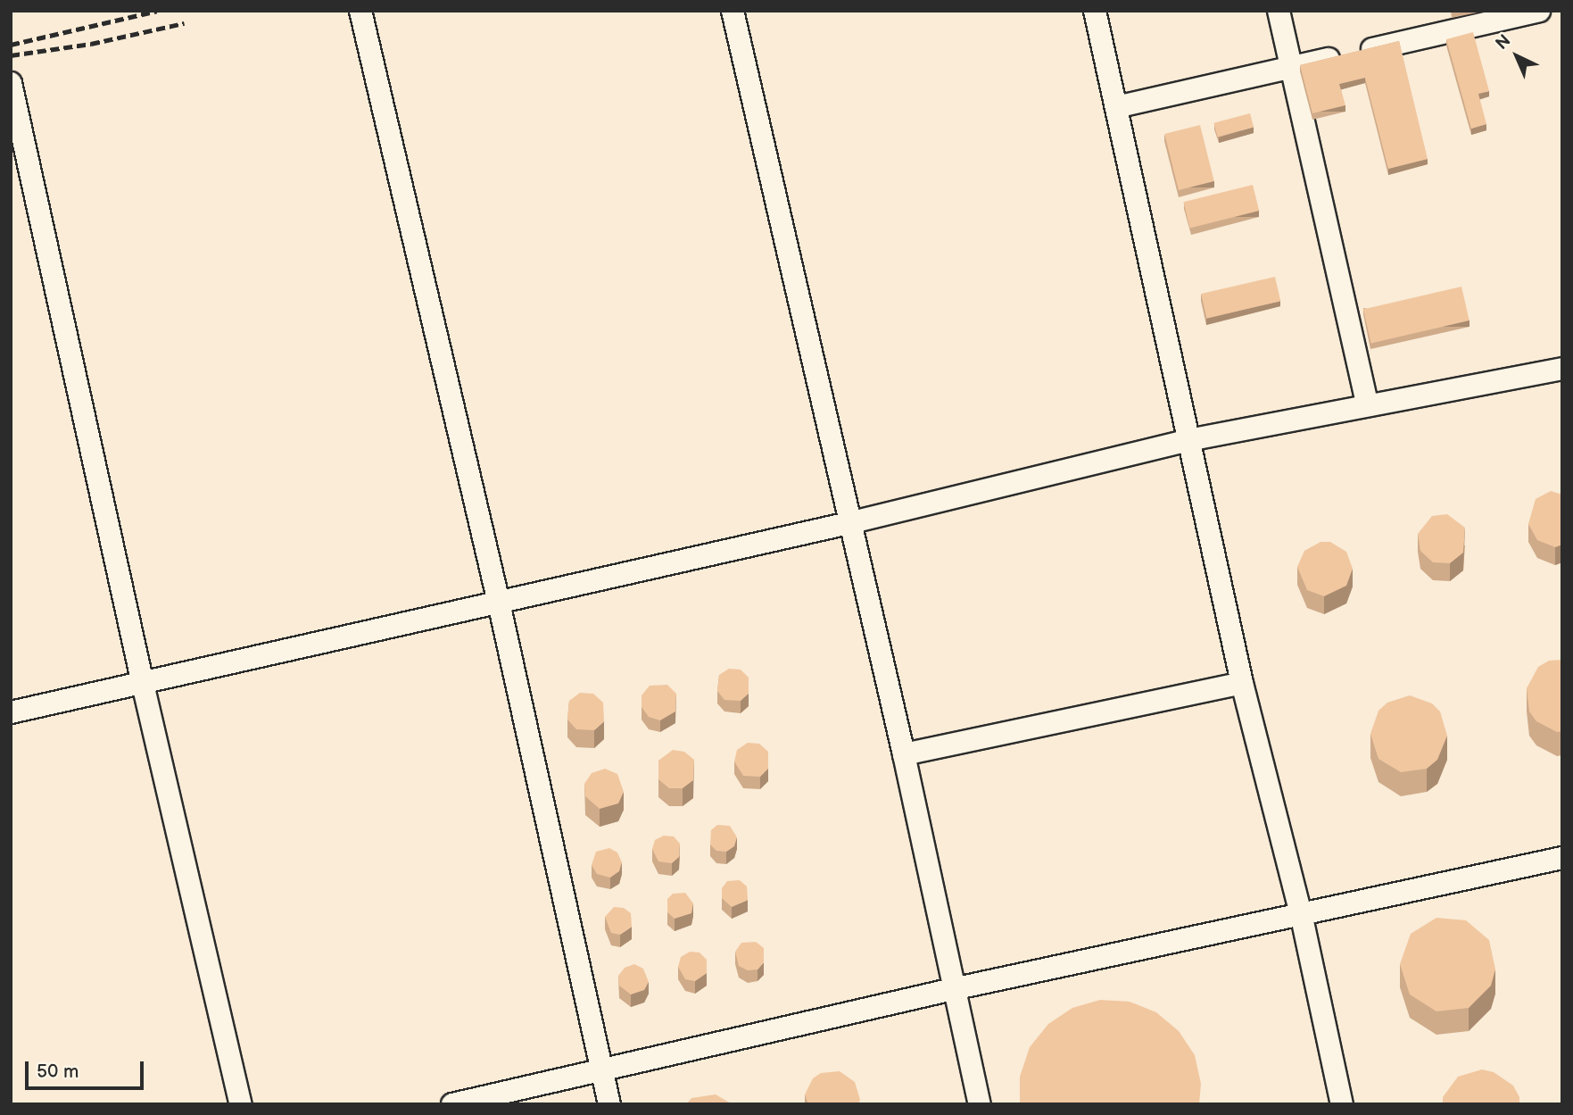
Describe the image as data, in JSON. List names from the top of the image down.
{
  "scale_bar": "50 m",
  "north": "top left"
}
